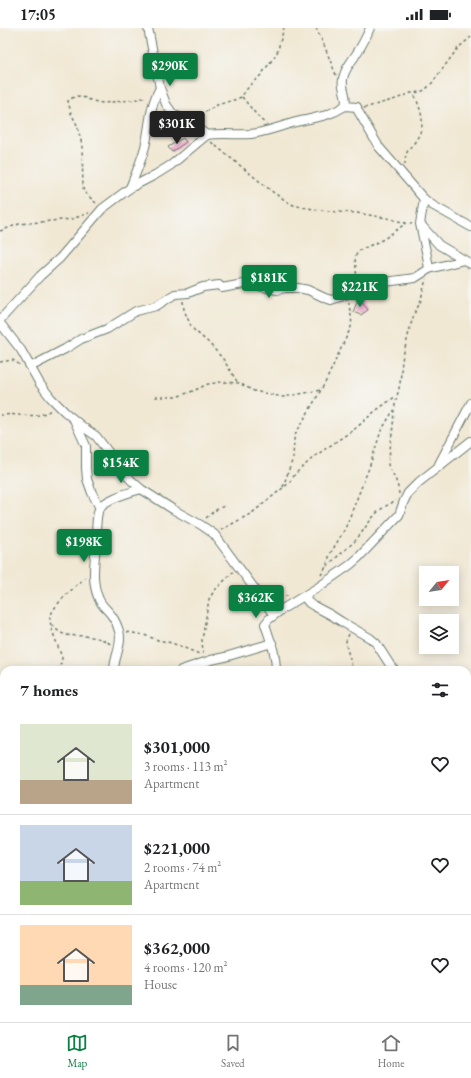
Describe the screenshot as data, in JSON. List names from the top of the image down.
{
  "north": "top right",
  "page": {
    "status": "17:05",
    "price": [
      "$290K",
      "$301K",
      "$181K",
      "$221K",
      "$154K",
      "$198K",
      "$362K"
    ],
    "heading": "7 homes",
    "list": [
      {
        "name": "$301,000",
        "note": "3 rooms · 113 m² · Apartment"
      },
      {
        "name": "$221,000",
        "note": "2 rooms · 74 m² · Apartment"
      },
      {
        "name": "$362,000",
        "note": "4 rooms · 120 m² · House"
      }
    ],
    "tabs": ["Map", "Saved", "Home"]
  }
}
